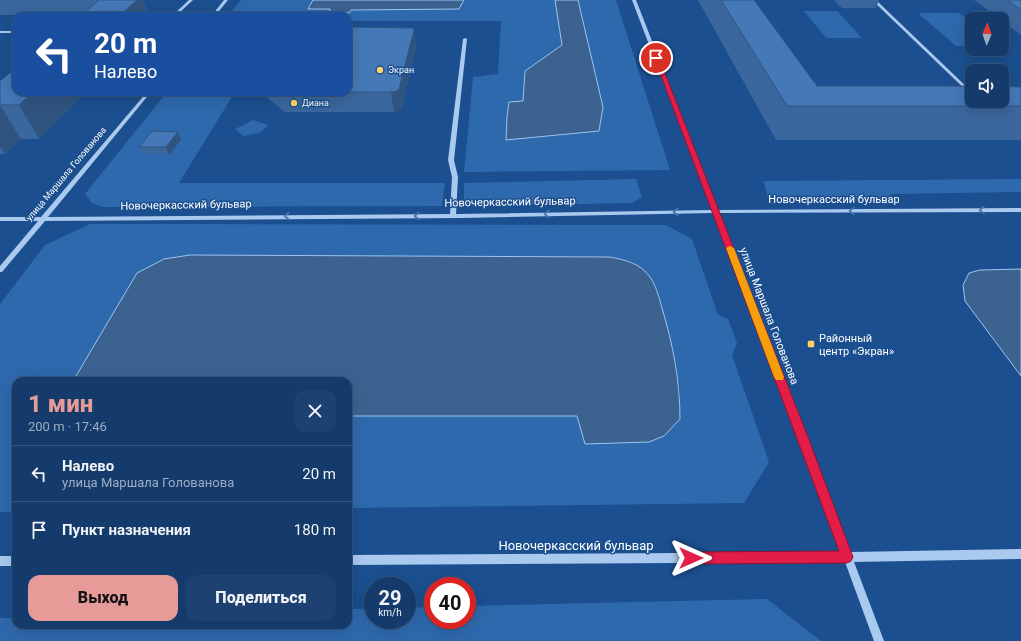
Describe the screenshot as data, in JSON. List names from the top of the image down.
{
  "streets": {
    "street": ["улица Маршала Голованова", "Новочеркасский бульвар"]
  },
  "crossings": [
    ["улица Маршала Голованова", "Новочеркасский бульвар"]
  ],
  "one_way": ["Новочеркасский бульвар"],
  "places": {
    "other": ["Экран", "Диана"],
    "transit": ["Районный центр «Экран»"]
  },
  "north": "top",
  "page": {
    "turn": ["20 m", "Налево"],
    "heading": ["1 мин", "200 m · 17:46"],
    "list": [
      {
        "name": "Налево",
        "note": "улица Маршала Голованова",
        "value": "20 m"
      },
      {
        "name": "Пункт назначения",
        "value": "180 m"
      }
    ],
    "buttons": ["Выход", "Поделиться"],
    "speed": "29 km/h",
    "limit": "40"
  }
}
